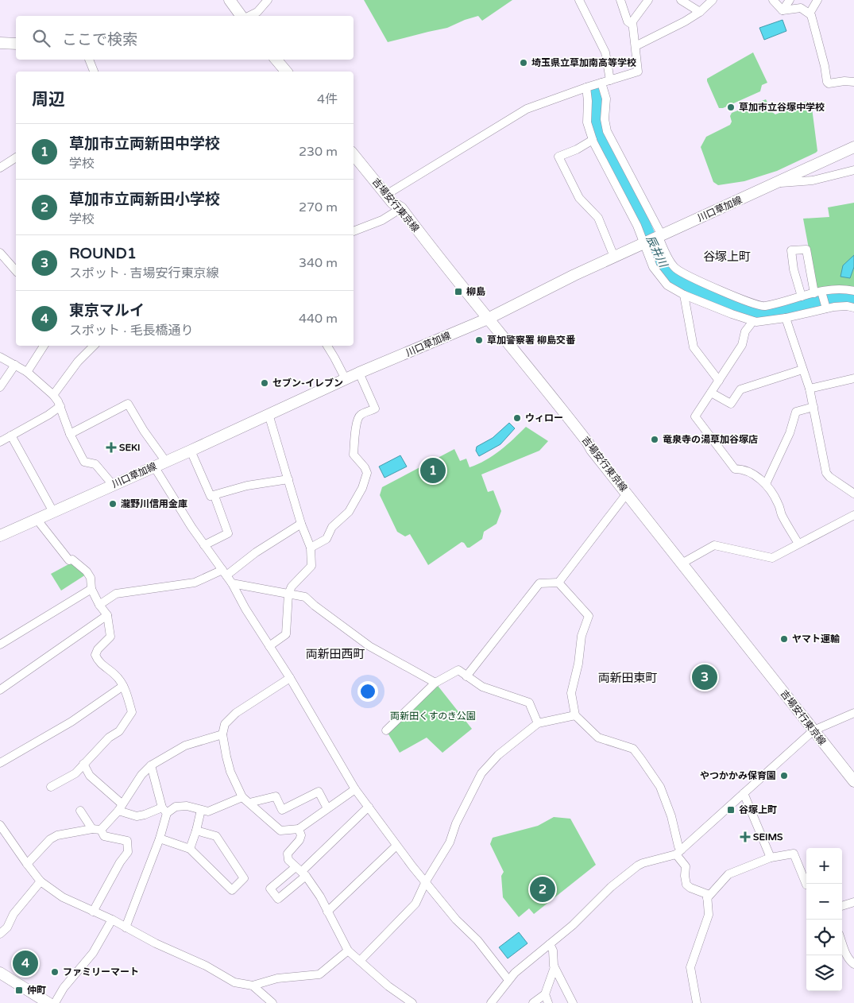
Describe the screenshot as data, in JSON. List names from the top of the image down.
{
  "streets": {
    "main road": ["吉場安行東京線", "川口草加線"]
  },
  "crossings": [
    ["吉場安行東京線", "川口草加線"]
  ],
  "districts": ["谷塚上町", "両新田西町", "両新田東町"],
  "water": ["辰井川"],
  "parks": ["両新田くすのき公園"],
  "places": {
    "other": [
      "埼玉県立草加南高等学校",
      "草加市立谷塚中学校",
      "草加警察署 柳島交番",
      "セブン-イレブン",
      "ウィロー",
      "竜泉寺の湯草加谷塚店",
      "瀧野川信用金庫",
      "ヤマト運輸",
      "やつかかみ保育園",
      "ファミリーマート"
    ],
    "transit": ["柳島", "谷塚上町", "仲町"],
    "health": ["SEKI", "SEIMS"]
  },
  "page": {
    "search": "ここで検索",
    "heading": ["周辺", "4件"],
    "list": [
      {
        "mark": "1",
        "name": "草加市立両新田中学校",
        "note": "学校",
        "value": "230 m"
      },
      {
        "mark": "2",
        "name": "草加市立両新田小学校",
        "note": "学校",
        "value": "270 m"
      },
      {
        "mark": "3",
        "name": "ROUND1",
        "note": "スポット · 吉場安行東京線",
        "value": "340 m"
      },
      {
        "mark": "4",
        "name": "東京マルイ",
        "note": "スポット · 毛長橋通り",
        "value": "440 m"
      }
    ],
    "pins": [
      "1",
      "3",
      "2",
      "4"
    ],
    "map_buttons": ["+", "−"]
  }
}
